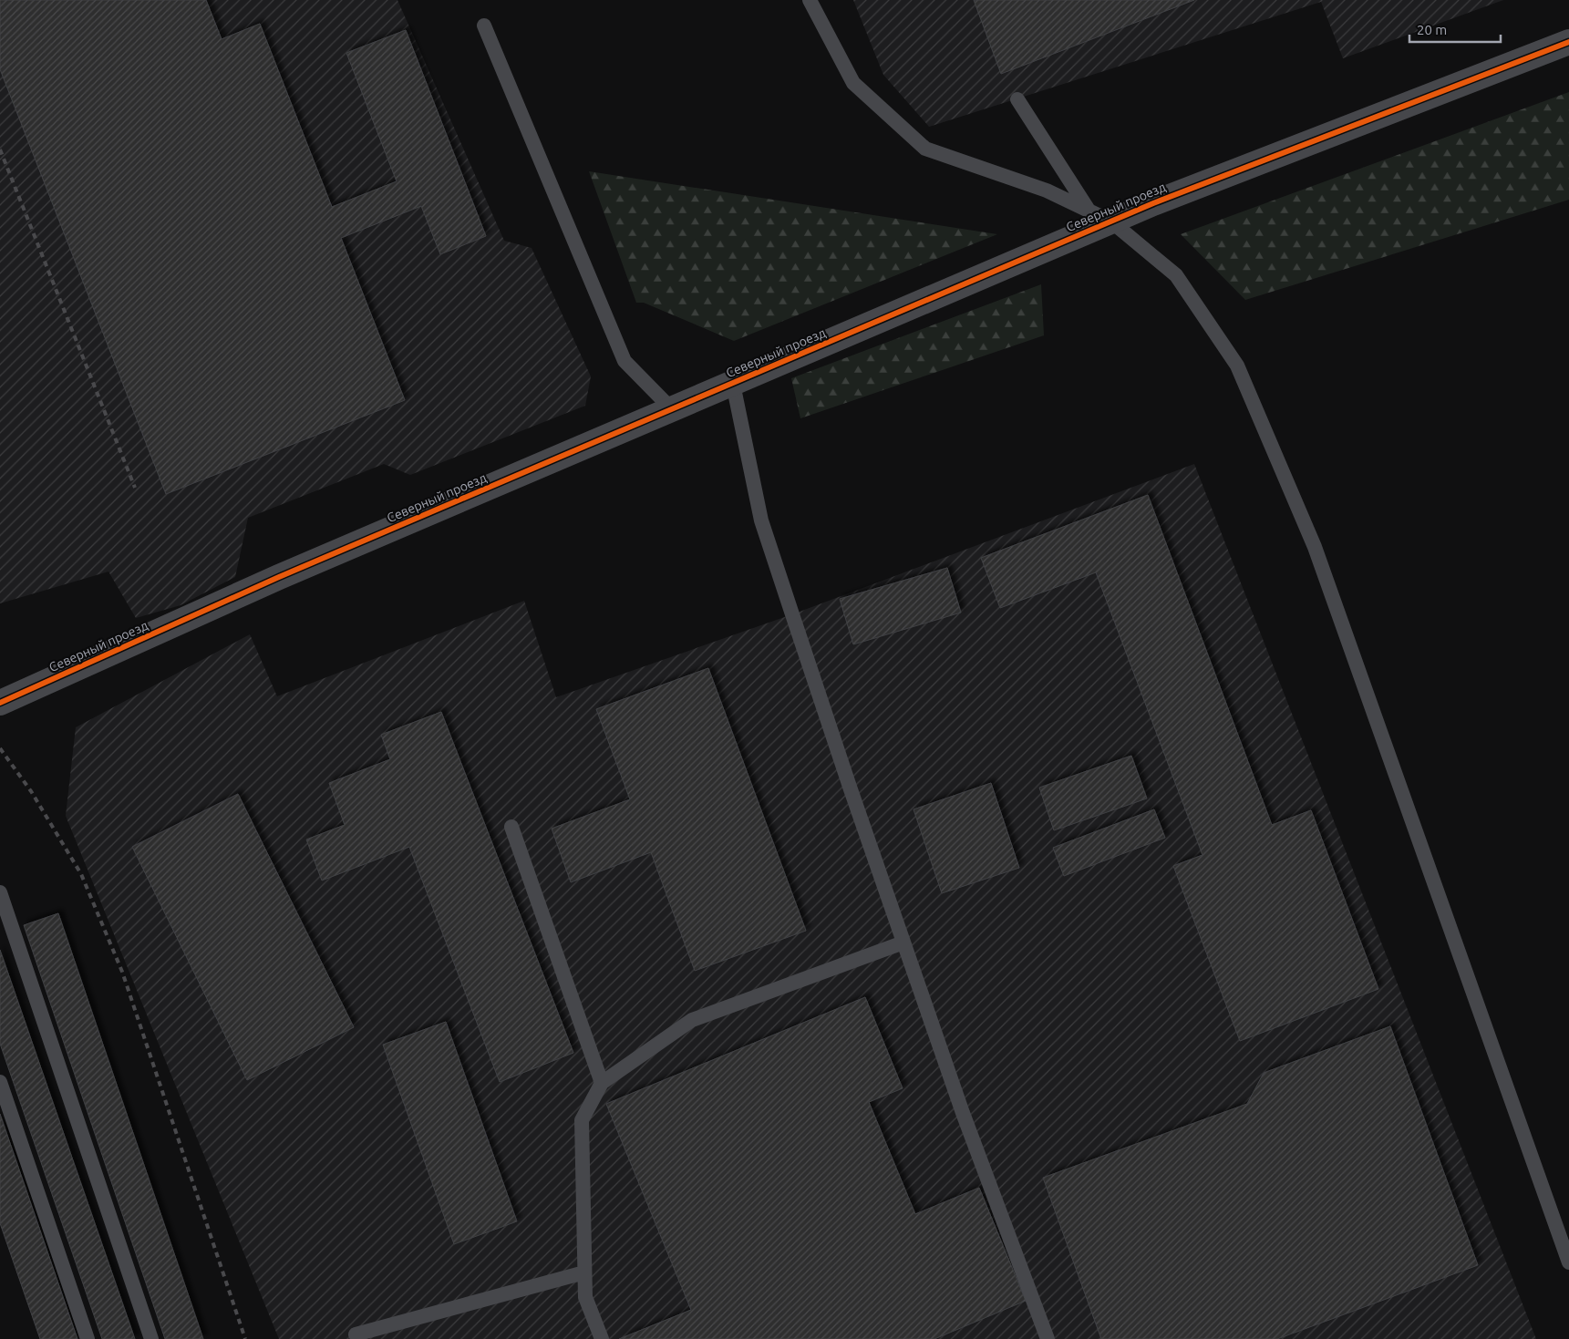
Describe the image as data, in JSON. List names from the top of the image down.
{
  "streets": {
    "street": ["Северный проезд"]
  },
  "scale_bar": "20 m"
}
